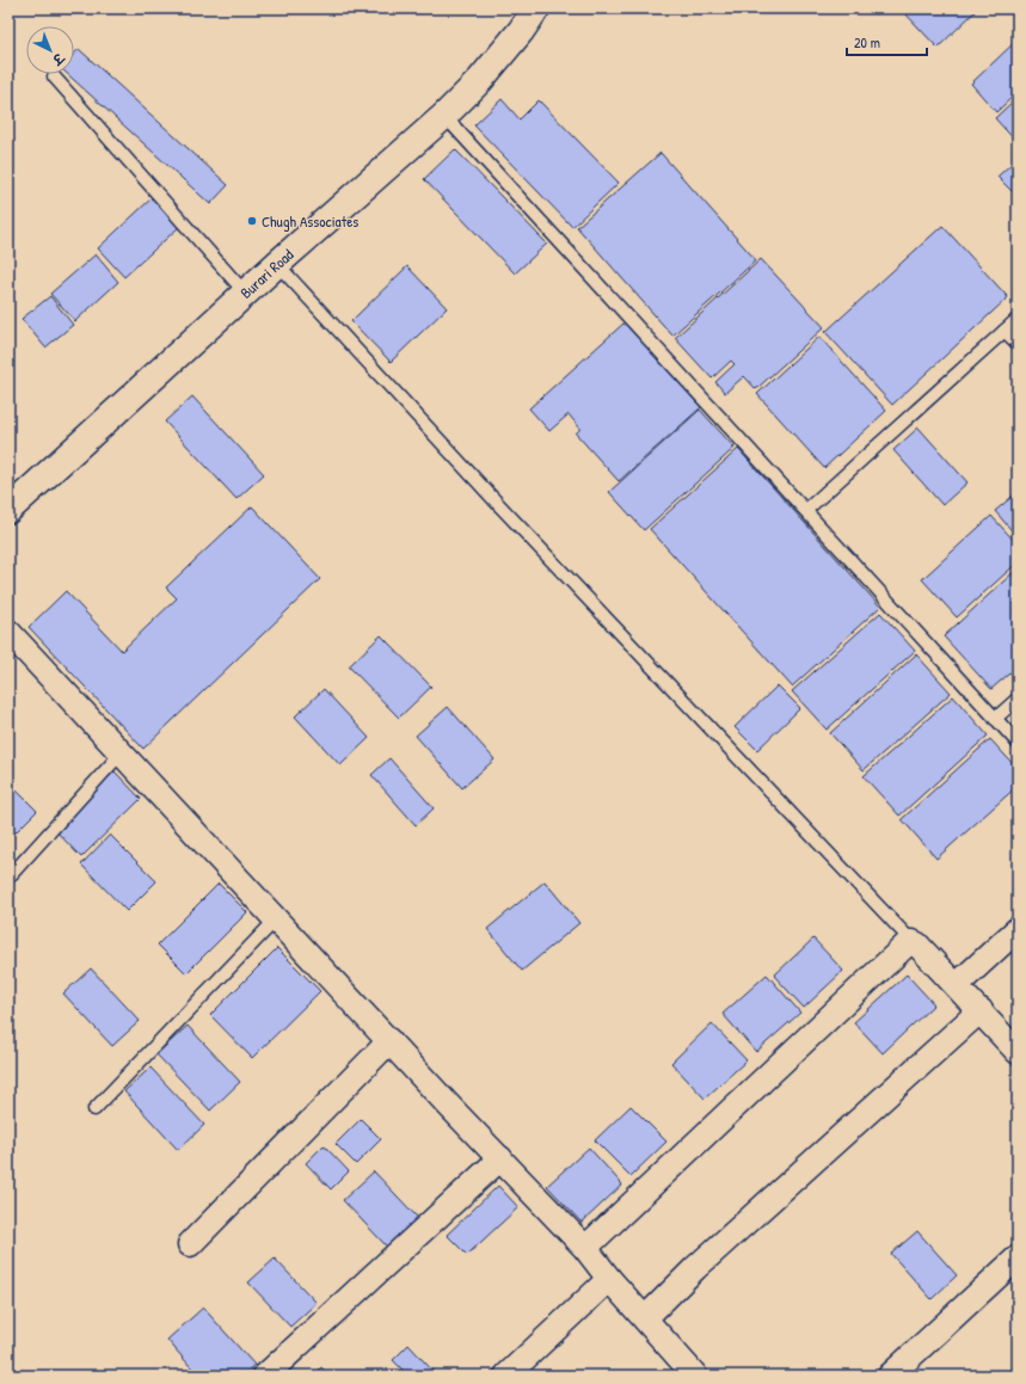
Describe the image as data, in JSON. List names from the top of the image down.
{
  "streets": {
    "main road": ["Burari Road"]
  },
  "places": ["Chugh Associates"],
  "scale_bar": "20 m",
  "north": "bottom right"
}
